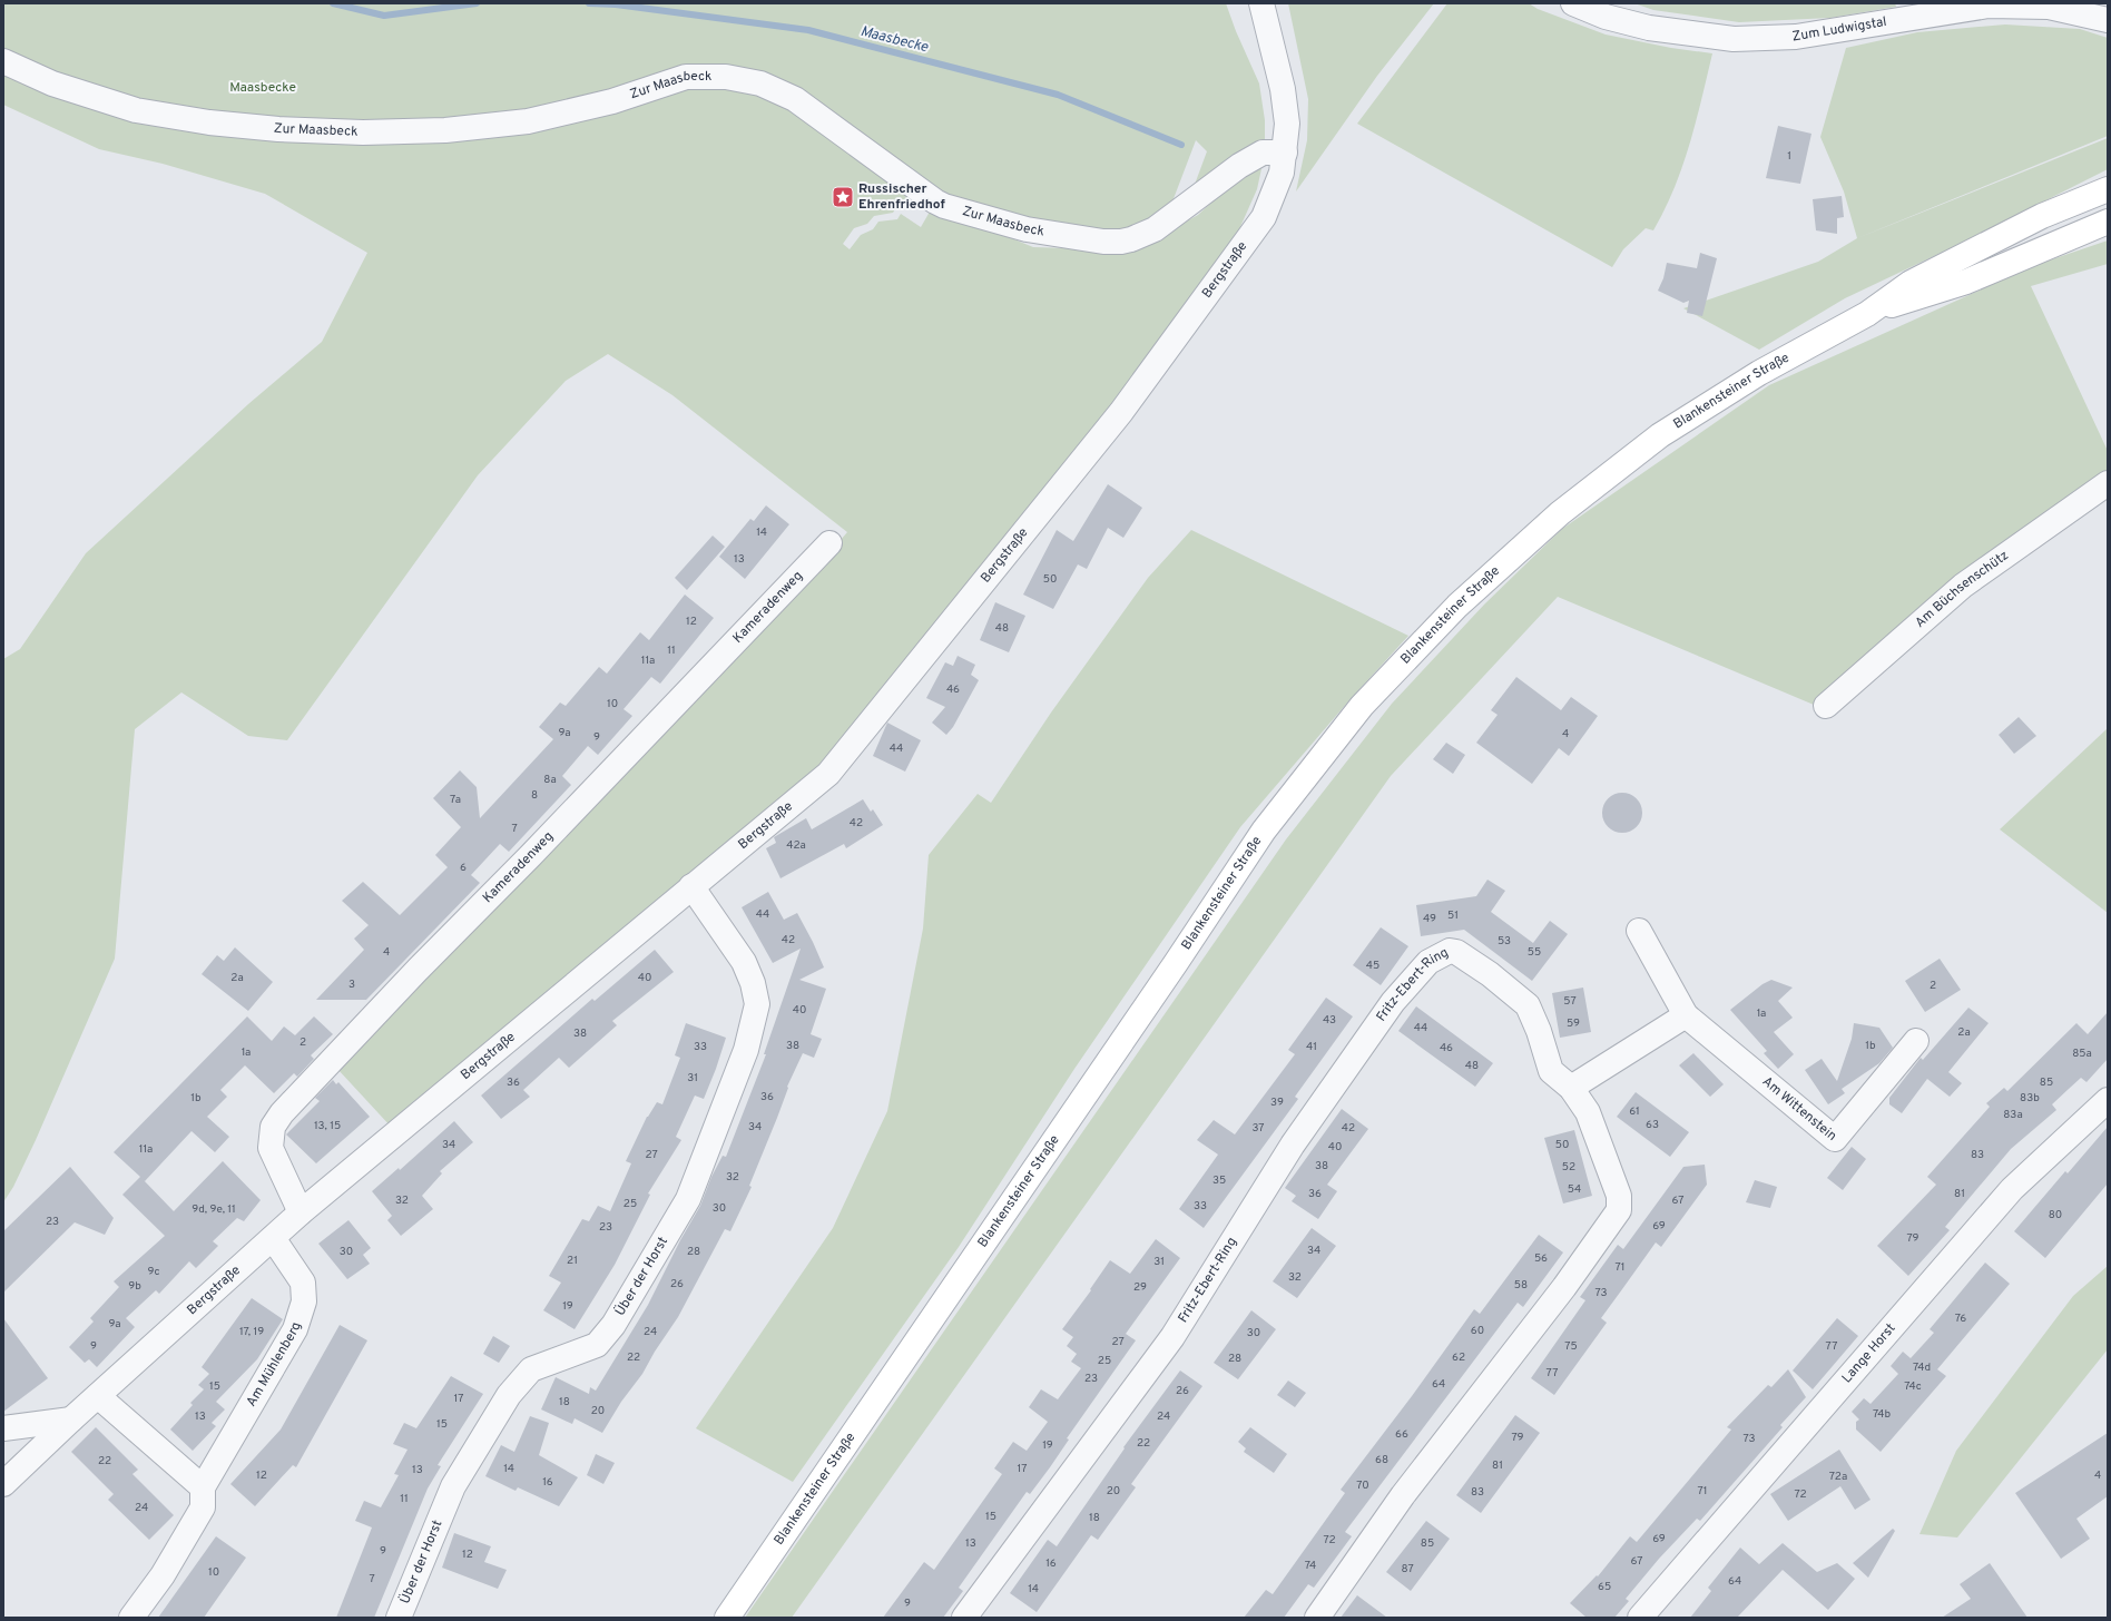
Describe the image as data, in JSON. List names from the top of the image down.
{
  "streets": {
    "main road": ["Blankensteiner Straße"],
    "street": [
      "Zum Ludwigstal",
      "Zur Maasbeck",
      "Bergstraße",
      "Am Büchsenschütz",
      "Kameradenweg",
      "Fritz-Ebert-Ring",
      "Am Wittenstein",
      "Über der Horst",
      "Lange Horst",
      "Am Mühlenberg"
    ]
  },
  "crossings": [
    ["Zur Maasbeck", "Bergstraße"],
    ["Bergstraße", "Kameradenweg"],
    ["Bergstraße", "Über der Horst"],
    ["Bergstraße", "Am Mühlenberg"]
  ],
  "water": ["Maasbecke"],
  "parks": ["Maasbecke"],
  "places": {
    "place": ["Russischer Ehrenfriedhof"]
  },
  "house_numbers": [
    "1",
    "14",
    "13",
    "50",
    "12",
    "48",
    "11",
    "11a",
    "46",
    "10",
    "9a",
    "4",
    "9",
    "44",
    "8a",
    "8",
    "7a",
    "42",
    "7",
    "42a",
    "6",
    "44",
    "51",
    "49",
    "42",
    "53",
    "4",
    "55",
    "45",
    "2a",
    "40",
    "3",
    "2",
    "57",
    "40",
    "1a",
    "43",
    "59",
    "44",
    "2a",
    "38",
    "2",
    "38",
    "1b",
    "33",
    "41",
    "46",
    "1a",
    "85a",
    "48",
    "31",
    "36",
    "85",
    "36",
    "1b",
    "83b",
    "39",
    "61",
    "83a",
    "63",
    "13, 15",
    "34",
    "37",
    "42",
    "34",
    "50",
    "40",
    "11a",
    "27",
    "83",
    "38",
    "52",
    "32",
    "35",
    "54",
    "36",
    "81",
    "32",
    "67",
    "25",
    "33",
    "30",
    "9d, 9e, 11",
    "80",
    "23",
    "69",
    "23",
    "79",
    "34",
    "30",
    "28",
    "56",
    "21",
    "31",
    "71",
    "9c",
    "32",
    "26",
    "58",
    "9b",
    "29",
    "73",
    "19",
    "76",
    "9a",
    "60",
    "17, 19",
    "24",
    "30",
    "27",
    "9",
    "75",
    "77",
    "22",
    "62",
    "28",
    "25",
    "74d",
    "77",
    "23",
    "64",
    "15",
    "74c",
    "26",
    "17",
    "18",
    "20",
    "74b",
    "13",
    "24",
    "15",
    "66",
    "79",
    "73",
    "22",
    "19",
    "68",
    "22",
    "81",
    "14",
    "17",
    "13",
    "12",
    "4",
    "72a",
    "16",
    "70",
    "20",
    "71",
    "83",
    "72",
    "11",
    "24",
    "15",
    "18",
    "69",
    "72",
    "13",
    "85",
    "9",
    "12",
    "67",
    "16",
    "74",
    "87",
    "10",
    "7",
    "64",
    "65",
    "14",
    "9"
  ]
}
